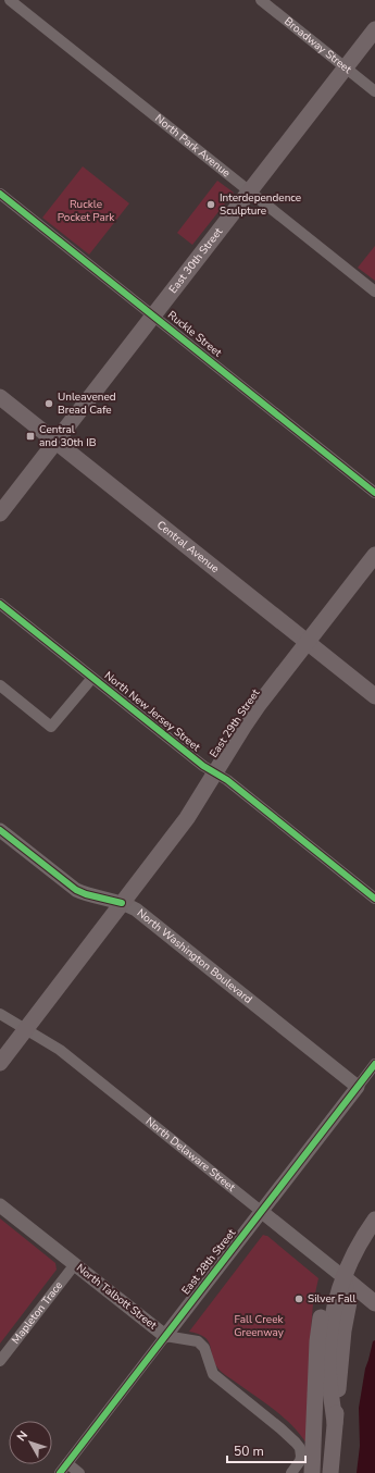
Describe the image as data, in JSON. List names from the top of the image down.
{
  "streets": {
    "main road": [
      "East 30th Street",
      "Central Avenue",
      "East 29th Street",
      "North Delaware Street"
    ],
    "street": [
      "Broadway Street",
      "North Park Avenue",
      "Ruckle Street",
      "North New Jersey Street",
      "North Washington Boulevard",
      "East 28th Street",
      "North Talbott Street",
      "Mapleton Trace"
    ]
  },
  "crossings": [
    ["Broadway Street", "East 30th Street"],
    ["North Park Avenue", "East 30th Street"],
    ["East 30th Street", "Ruckle Street"],
    ["East 30th Street", "Central Avenue"],
    ["Central Avenue", "East 29th Street"],
    ["North New Jersey Street", "East 29th Street"],
    ["East 29th Street", "North Washington Boulevard"],
    ["East 29th Street", "North Delaware Street"],
    ["North Washington Boulevard", "East 28th Street"],
    ["North Delaware Street", "East 28th Street"],
    ["East 28th Street", "North Talbott Street"],
    ["North Talbott Street", "Mapleton Trace"]
  ],
  "parks": ["Ruckle Pocket Park", "Fall Creek Greenway"],
  "places": {
    "other": ["Interdependence Sculpture", "Unleavened Bread Cafe", "Silver Fall"],
    "transit": ["Central and 30th IB"]
  },
  "scale_bar": "50 m",
  "north": "top left"
}
